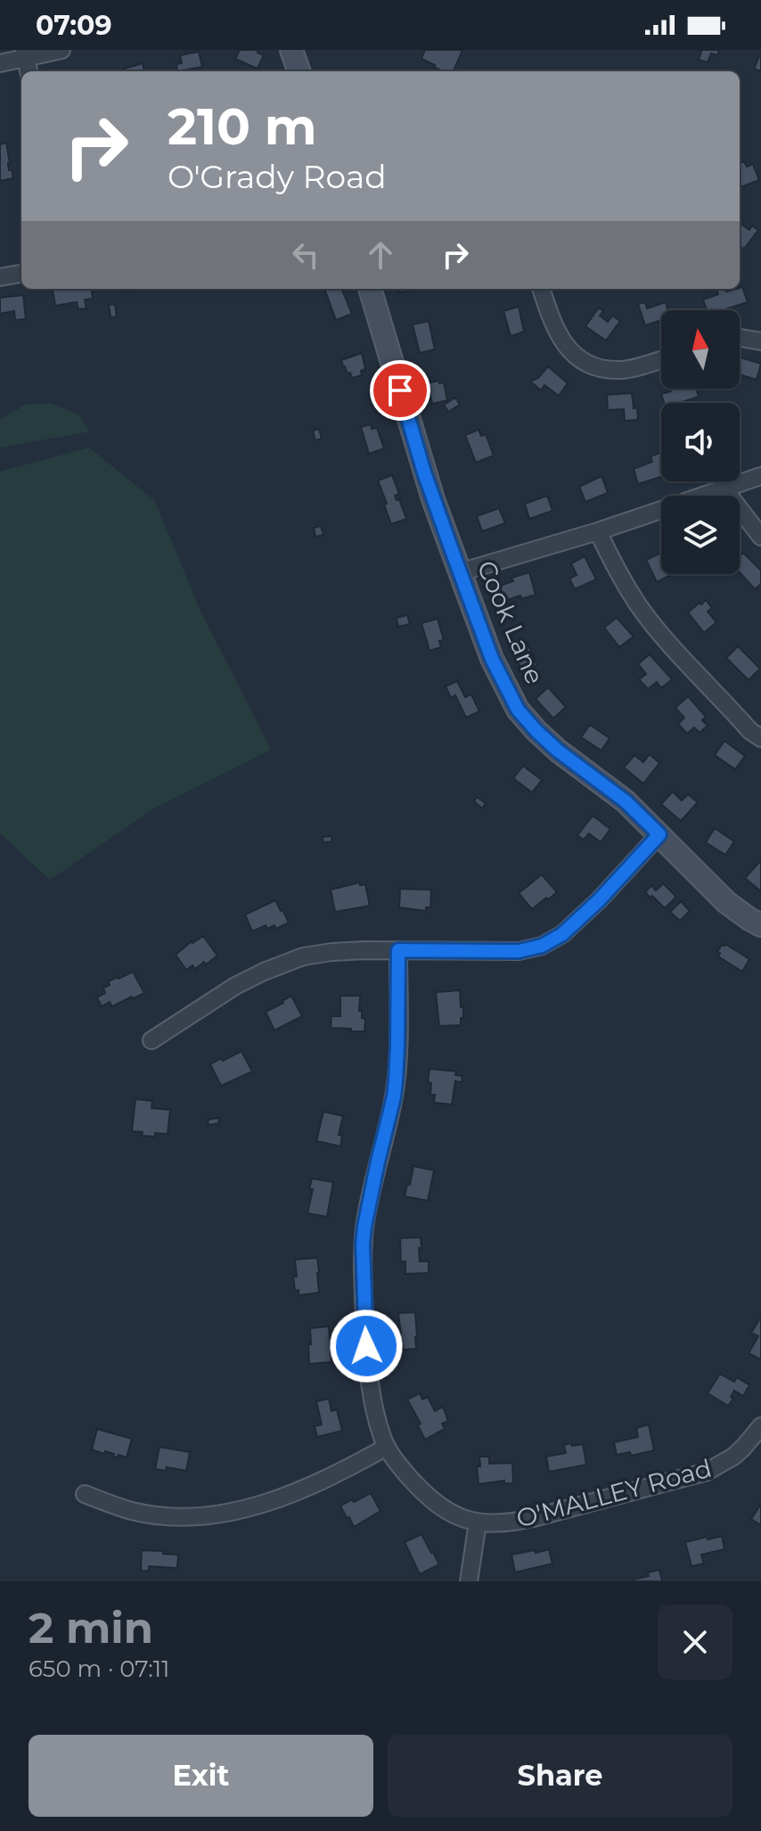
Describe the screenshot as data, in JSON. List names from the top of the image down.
{
  "streets": {
    "street": ["Cook Lane", "O'MALLEY Road"]
  },
  "north": "top",
  "page": {
    "status": "07:09",
    "turn": ["210 m", "O'Grady Road"],
    "heading": ["2 min", "650 m · 07:11"],
    "buttons": ["Exit", "Share"]
  }
}
